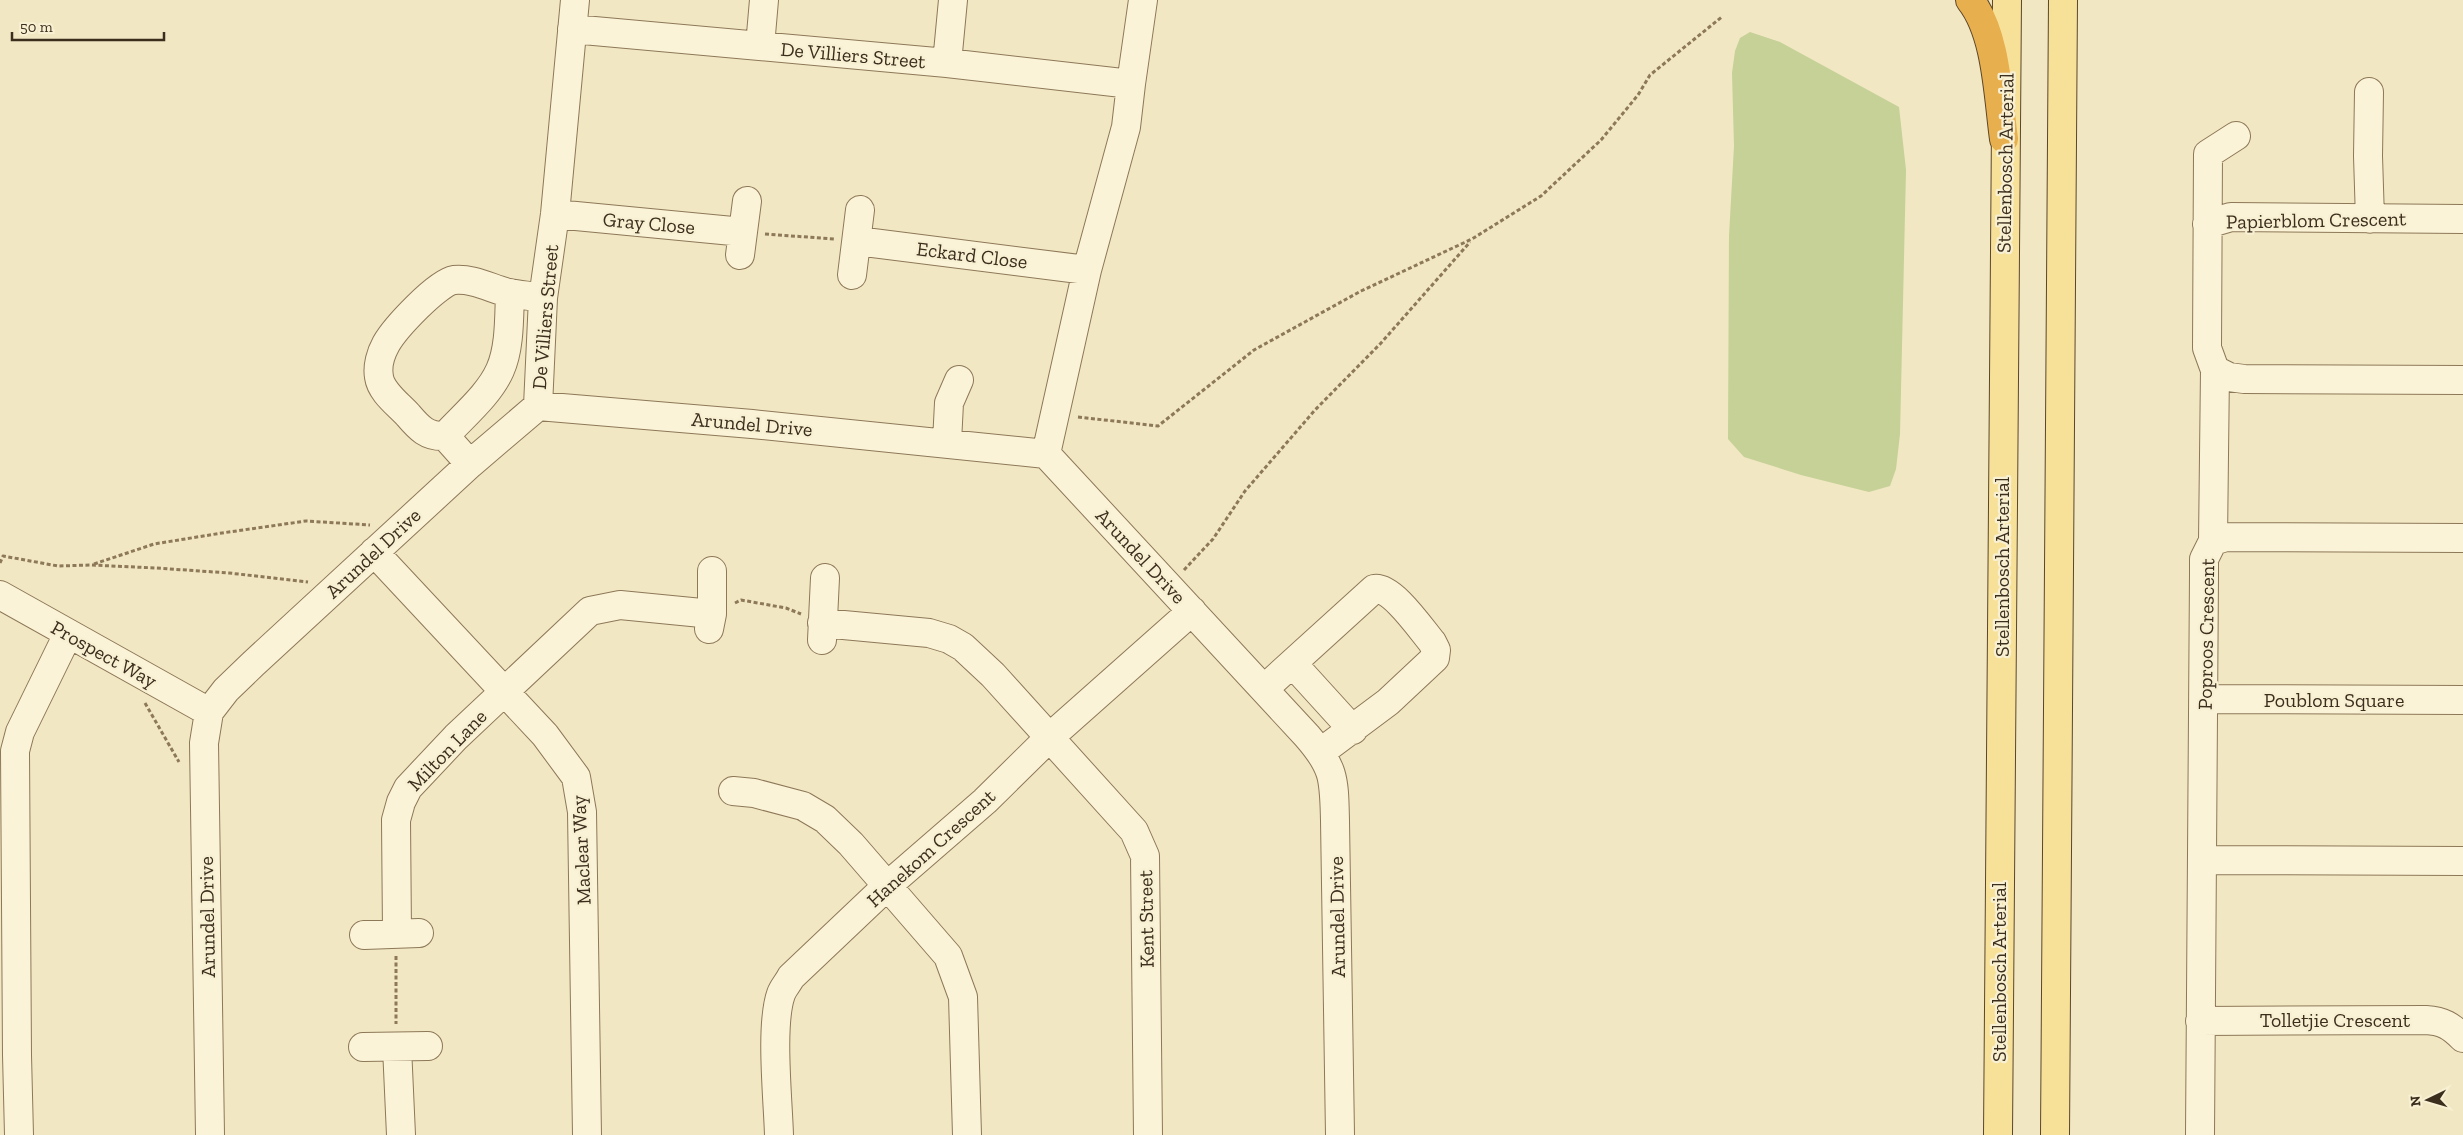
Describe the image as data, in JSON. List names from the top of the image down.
{
  "streets": {
    "main road": ["Stellenbosch Arterial"],
    "street": [
      "De Villiers Street",
      "Papierblom Crescent",
      "Gray Close",
      "Eckard Close",
      "Arundel Drive",
      "Poproos Crescent",
      "Prospect Way",
      "Poublom Square",
      "Milton Lane",
      "Hanekom Crescent",
      "Maclear Way",
      "Kent Street",
      "Tolletjie Crescent"
    ]
  },
  "crossings": [
    ["De Villiers Street", "Gray Close"],
    ["De Villiers Street", "Arundel Drive"],
    ["Papierblom Crescent", "Poproos Crescent"],
    ["Arundel Drive", "Prospect Way"],
    ["Arundel Drive", "Hanekom Crescent"],
    ["Arundel Drive", "Maclear Way"],
    ["Poproos Crescent", "Poublom Square"],
    ["Poproos Crescent", "Tolletjie Crescent"],
    ["Milton Lane", "Maclear Way"],
    ["Hanekom Crescent", "Kent Street"]
  ],
  "scale_bar": "50 m",
  "north": "left"
}
